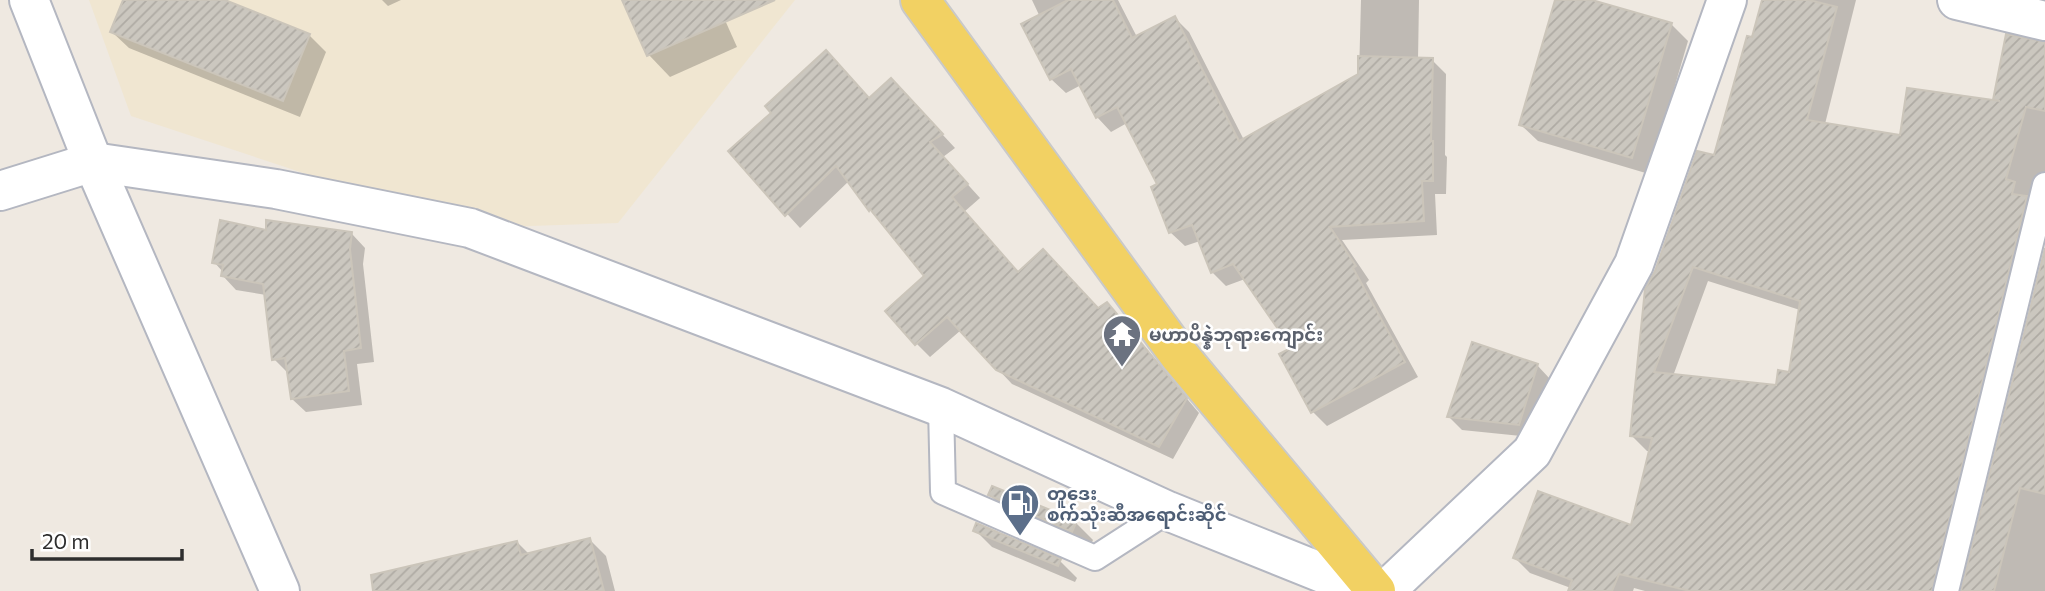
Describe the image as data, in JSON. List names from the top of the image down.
{
  "places": {
    "temple": ["မဟာပိန္နဲဘုရားကျောင်း"],
    "fuel station": ["တူဒေး စက်သုံးဆီအရောင်းဆိုင်"]
  },
  "scale_bar": "20 m"
}
